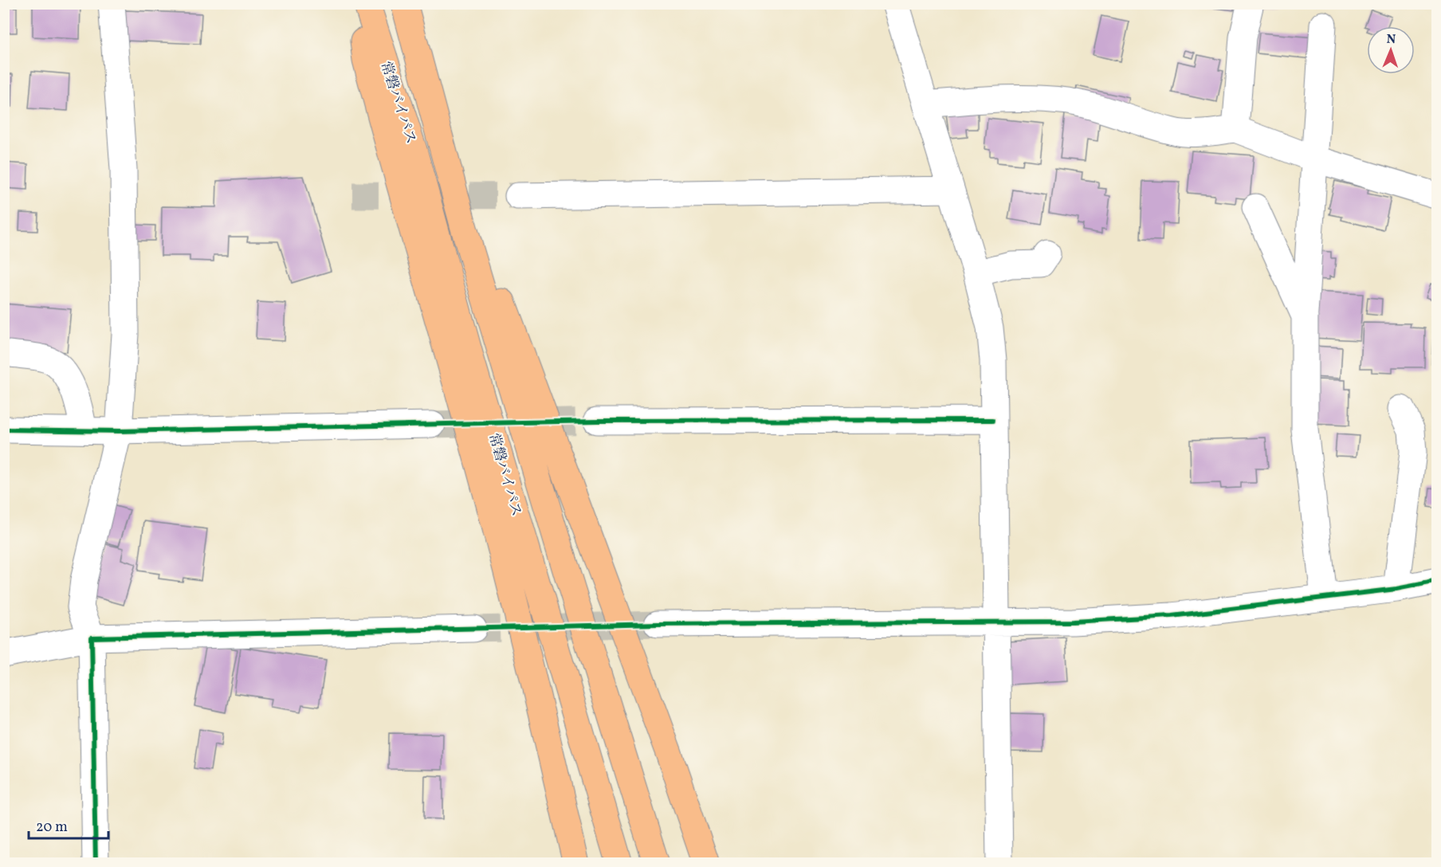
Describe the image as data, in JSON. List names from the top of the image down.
{
  "streets": {
    "highway": ["常磐バイパス"]
  },
  "scale_bar": "20 m",
  "north": "top"
}
